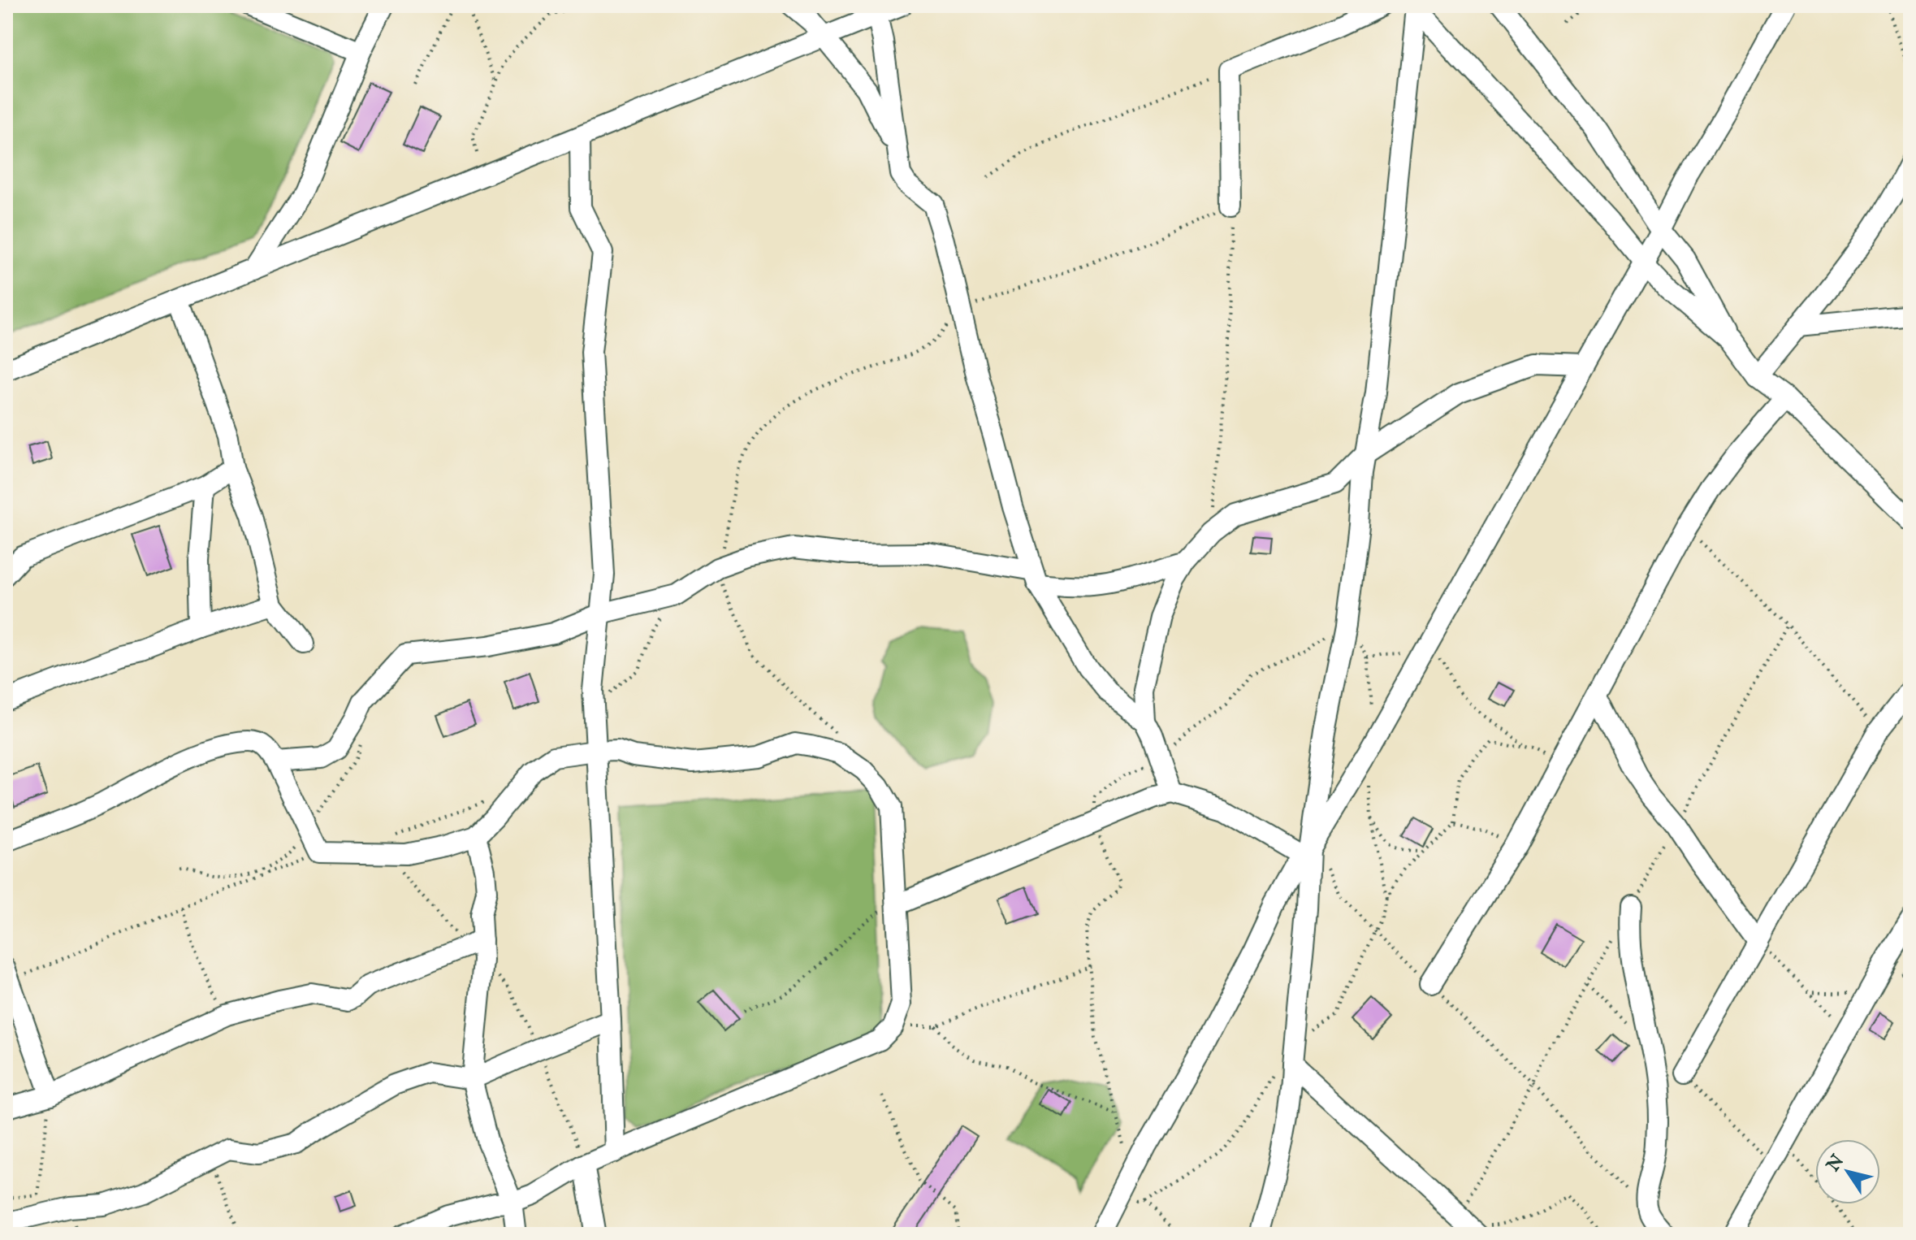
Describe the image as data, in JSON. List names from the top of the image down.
{
  "north": "top left"
}
